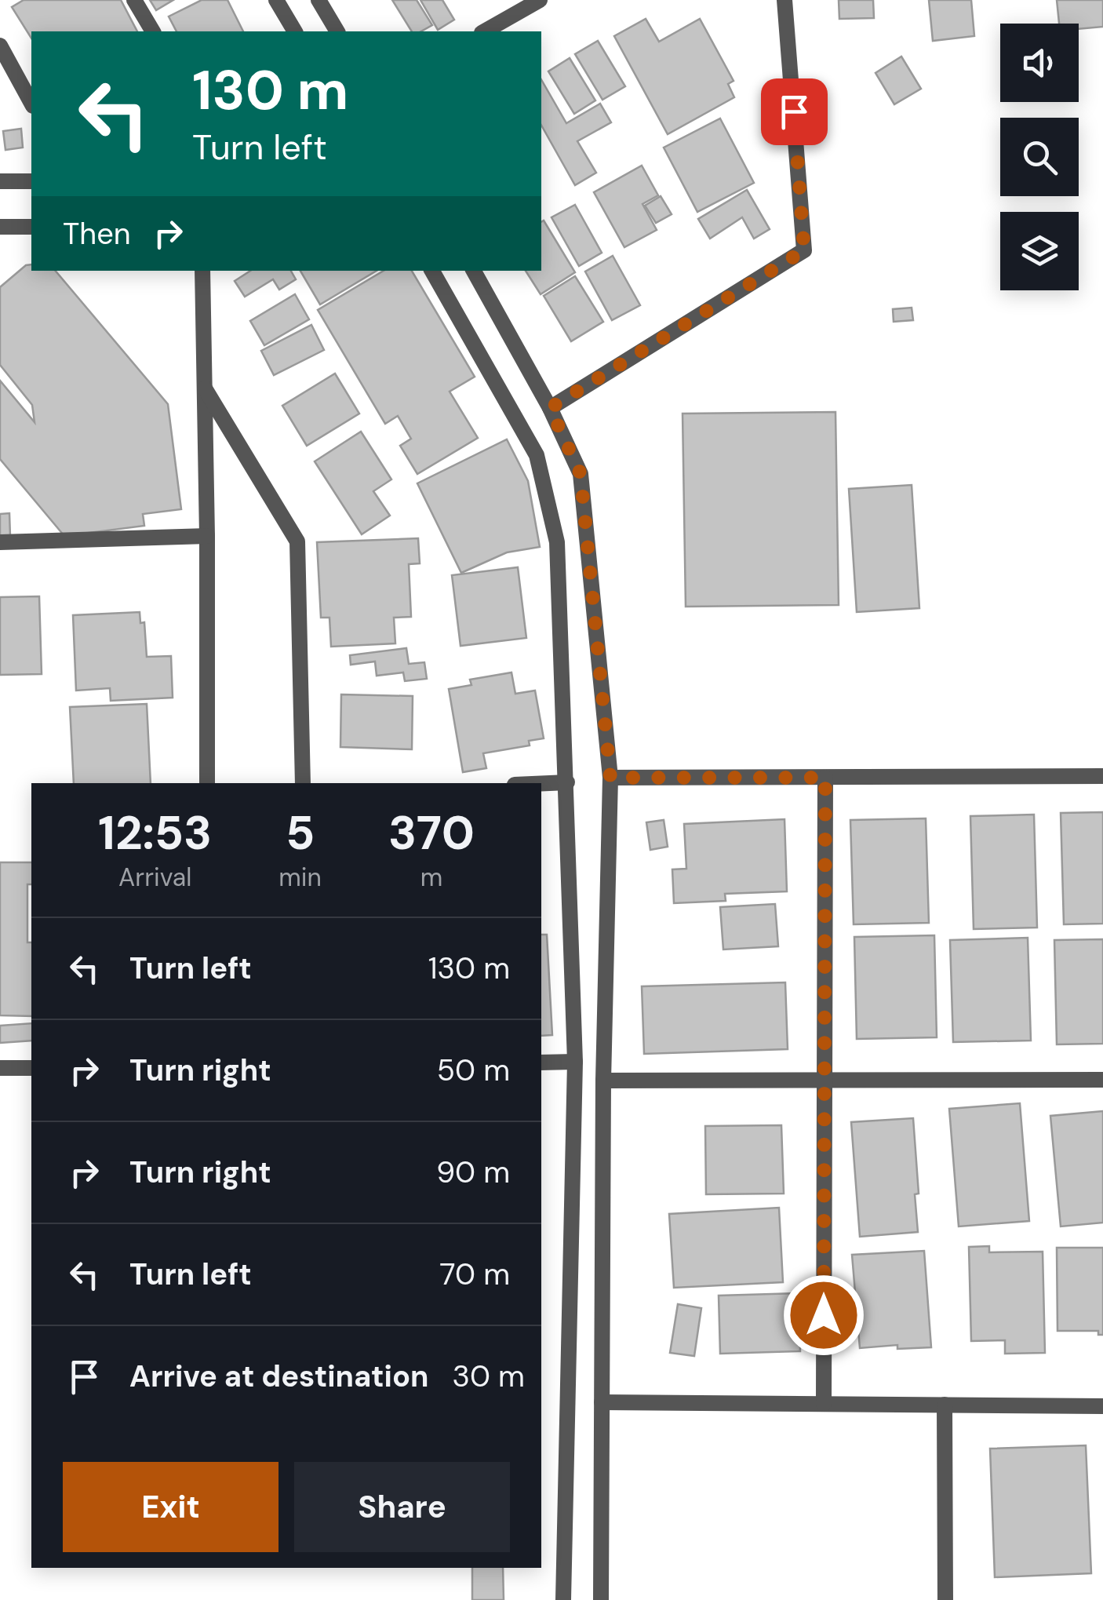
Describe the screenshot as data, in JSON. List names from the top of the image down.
{
  "page": {
    "turn": ["130 m", "Turn left"],
    "then": "Then",
    "eta": [
      "12:53",
      "Arrival",
      "5",
      "min",
      "370",
      "m"
    ],
    "list": [
      {
        "name": "Turn left",
        "value": "130 m"
      },
      {
        "name": "Turn right",
        "value": "50 m"
      },
      {
        "name": "Turn right",
        "value": "90 m"
      },
      {
        "name": "Turn left",
        "value": "70 m"
      },
      {
        "name": "Arrive at destination",
        "value": "30 m"
      }
    ],
    "buttons": ["Exit", "Share"]
  }
}
